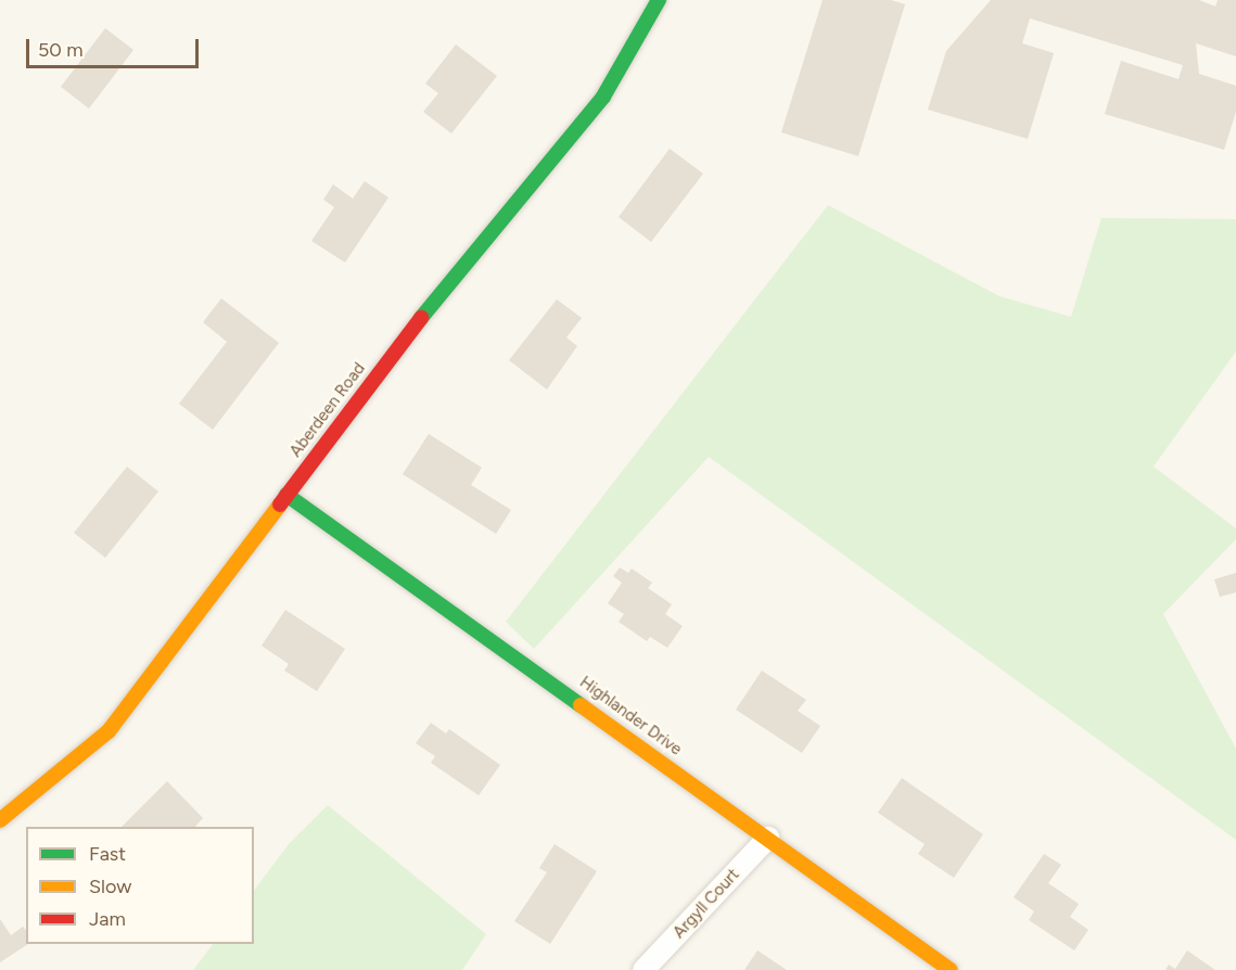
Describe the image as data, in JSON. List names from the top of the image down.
{
  "streets": {
    "street": ["Aberdeen Road", "Highlander Drive", "Argyll Court"]
  },
  "crossings": [
    ["Aberdeen Road", "Highlander Drive"],
    ["Highlander Drive", "Argyll Court"]
  ],
  "legend": ["Fast", "Slow", "Jam"],
  "scale_bar": "50 m"
}
